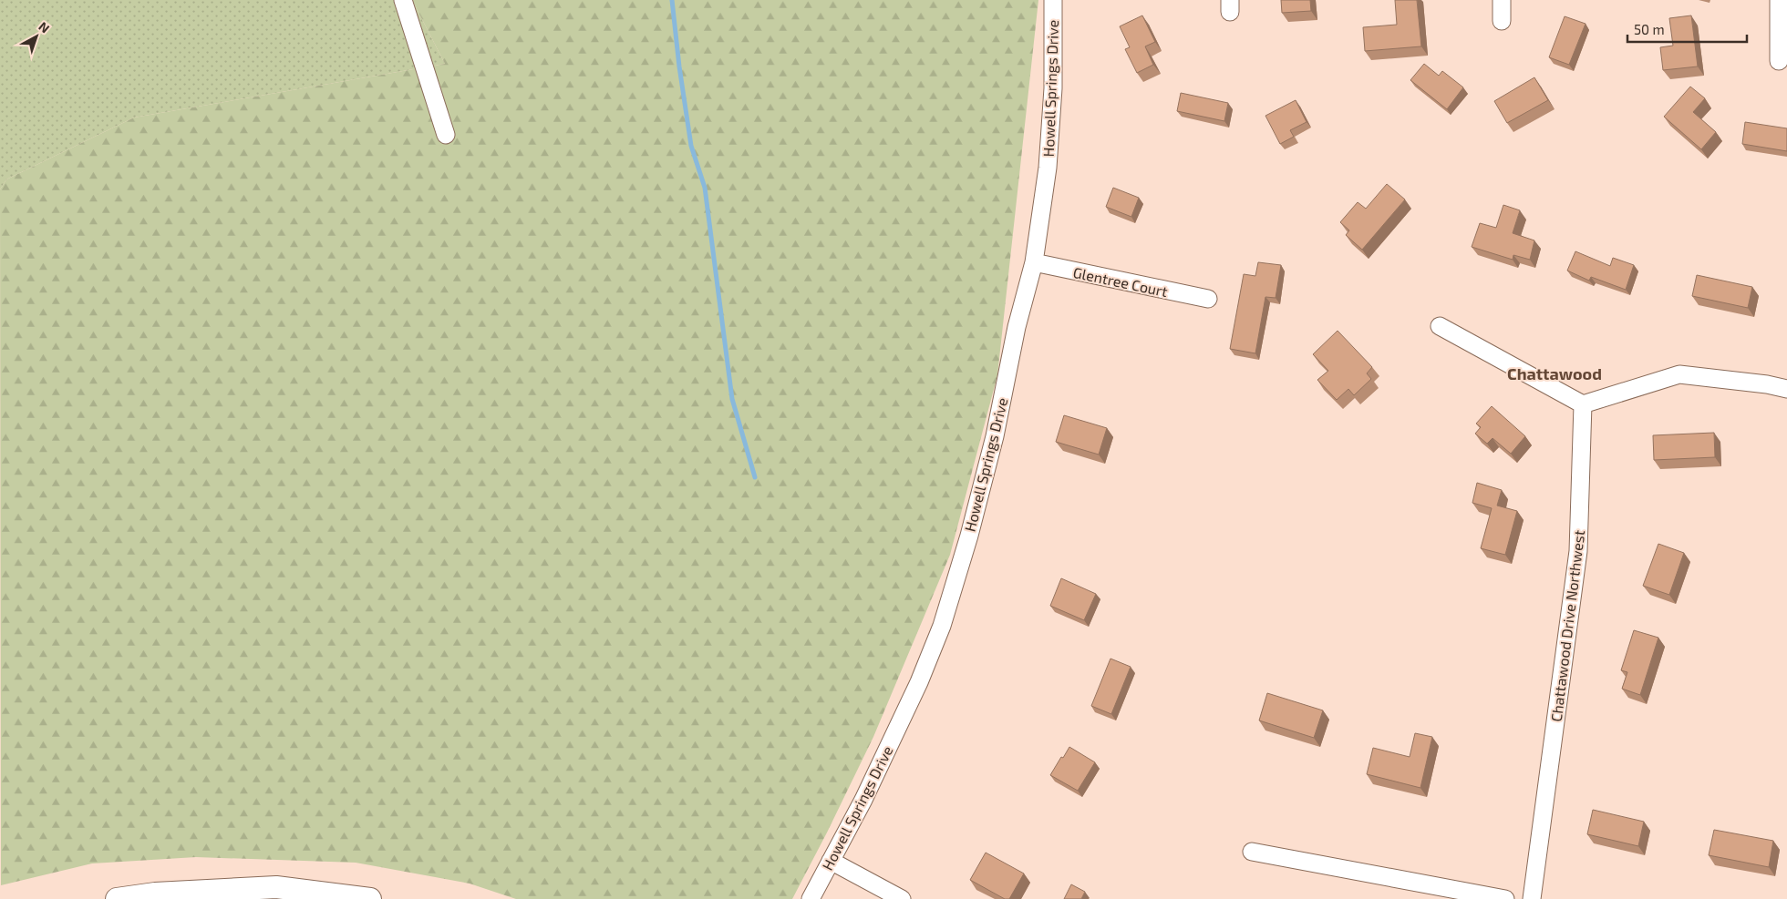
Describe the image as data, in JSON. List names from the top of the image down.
{
  "streets": {
    "street": ["Howell Springs Drive", "Glentree Court", "Chattawood Drive Northwest"]
  },
  "crossings": [
    ["Howell Springs Drive", "Glentree Court"]
  ],
  "districts": ["Chattawood"],
  "scale_bar": "50 m",
  "north": "top right"
}
